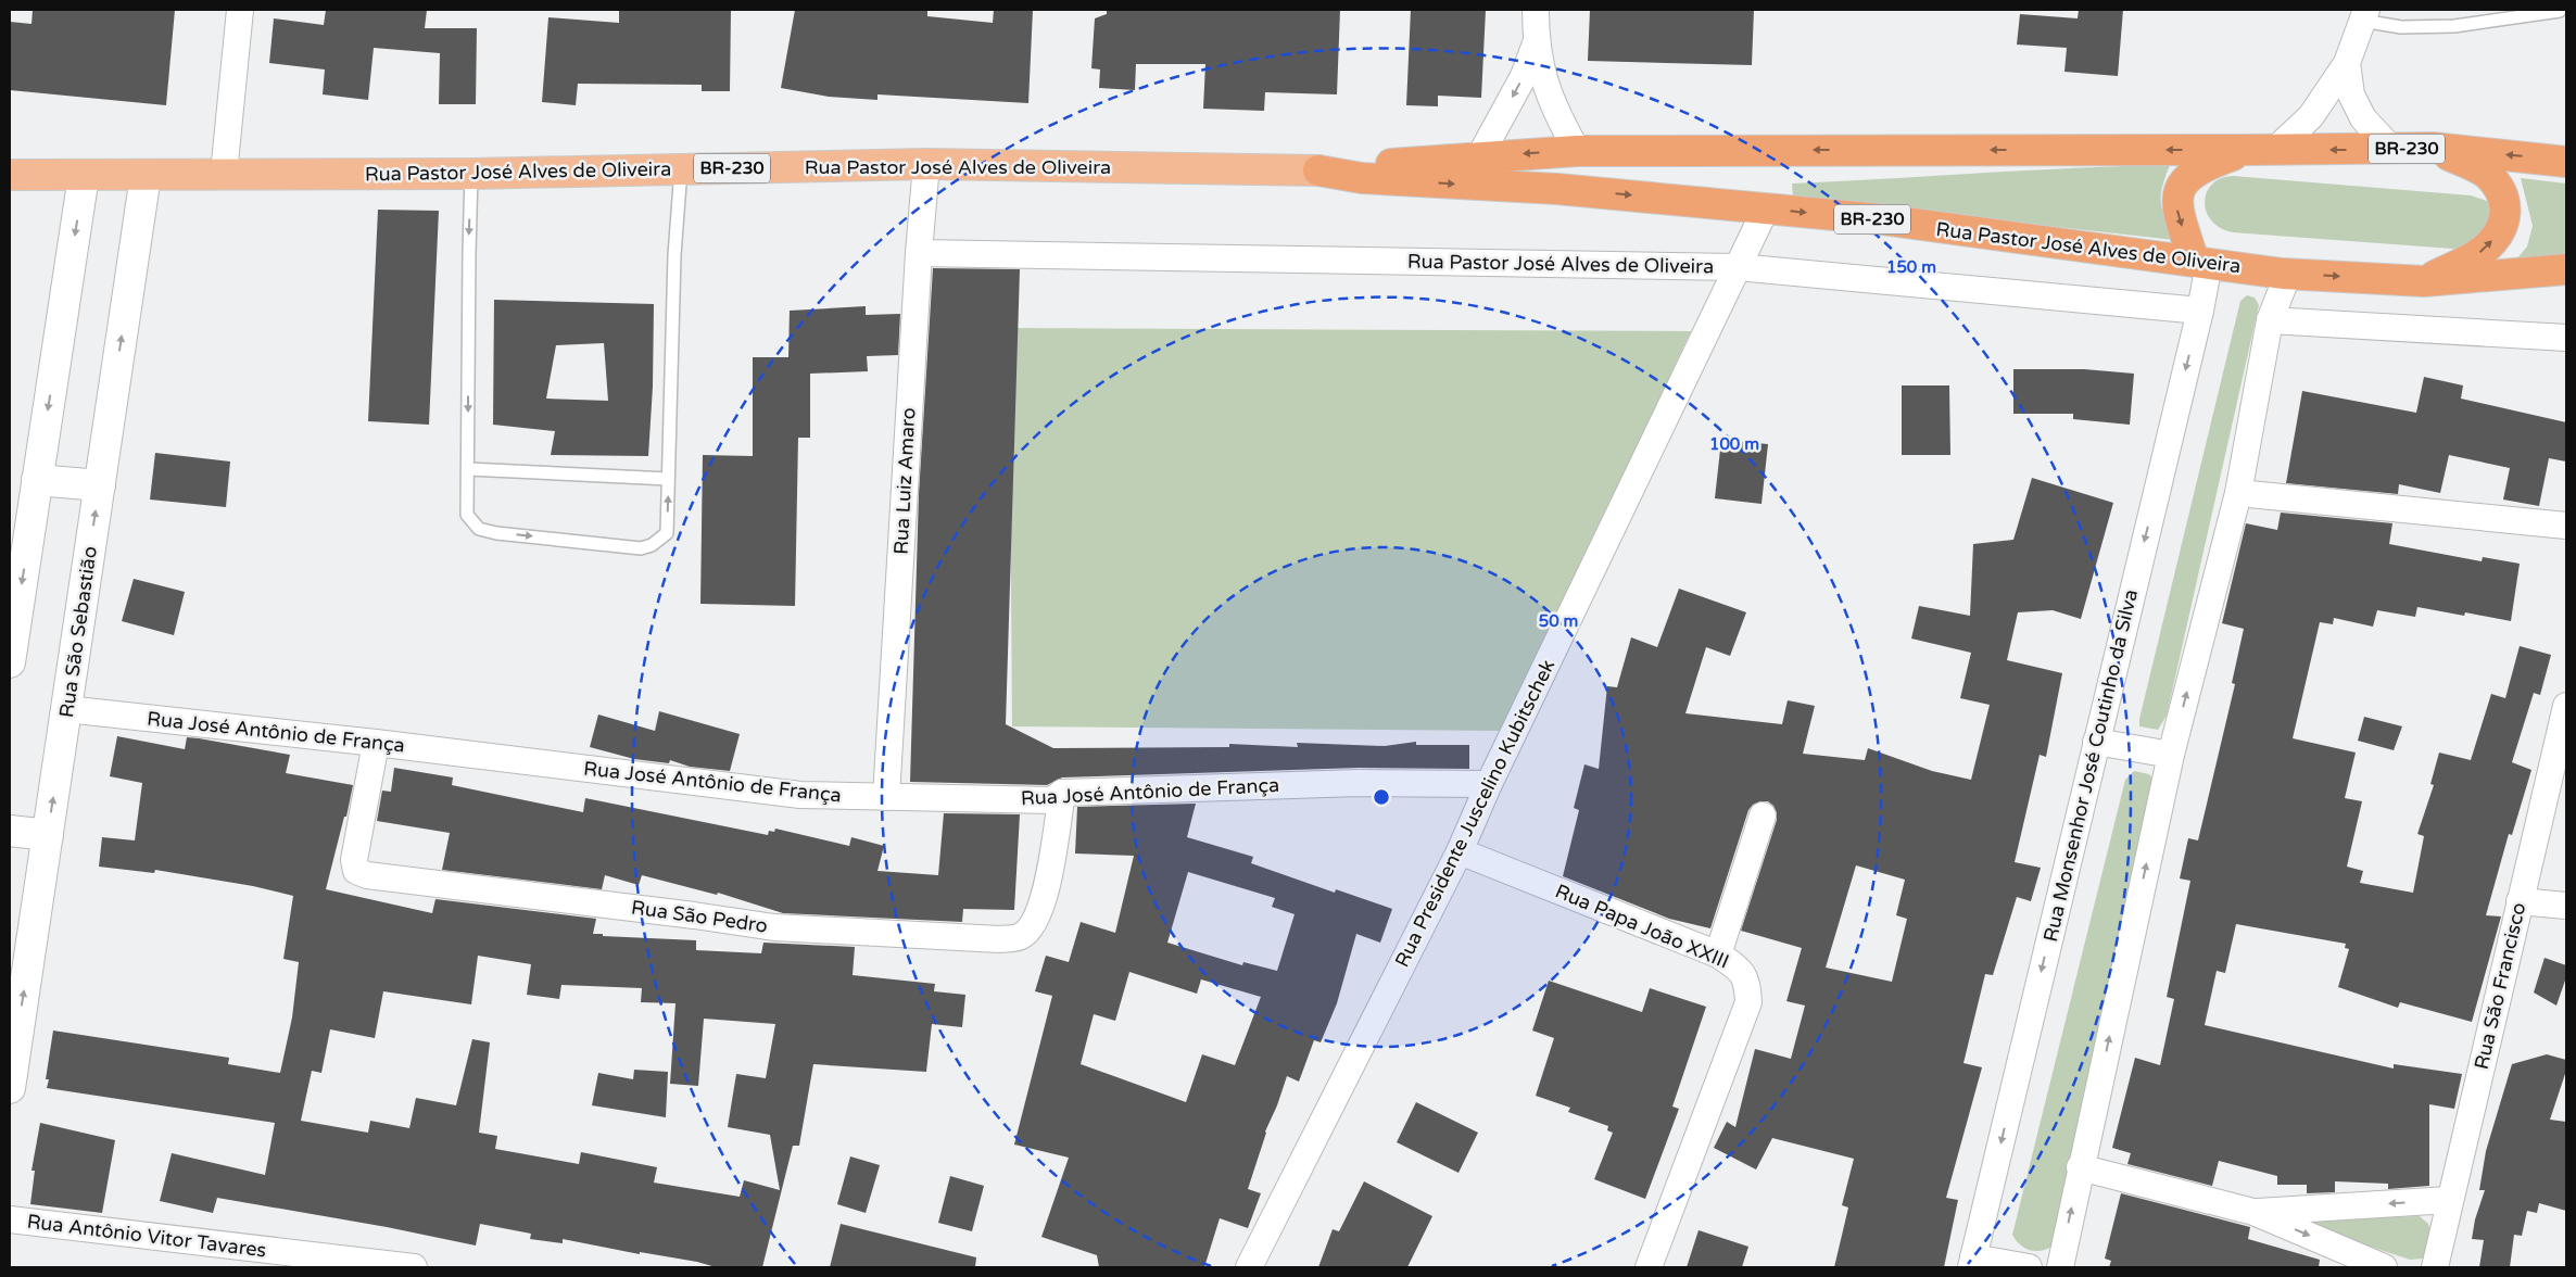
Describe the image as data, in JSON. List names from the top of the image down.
{
  "streets": {
    "highway": ["BR-230", "Rua Pastor José Alves de Oliveira"],
    "main road": ["Rua São Sebastião"],
    "street": [
      "Rua Luiz Amaro",
      "Rua José Antônio de França",
      "Rua Monsenhor José Coutinho da Silva",
      "Rua Presidente Juscelino Kubitschek",
      "Rua São Pedro",
      "Rua Papa João XXIII",
      "Rua São Francisco",
      "Rua Antônio Vitor Tavares"
    ]
  },
  "crossings": [
    ["Rua Pastor José Alves de Oliveira", "Rua Luiz Amaro"],
    ["Rua Pastor José Alves de Oliveira", "Rua São Sebastião"],
    ["Rua Pastor José Alves de Oliveira", "Rua Monsenhor José Coutinho da Silva"],
    ["Rua Pastor José Alves de Oliveira", "Rua Presidente Juscelino Kubitschek"],
    ["Rua Luiz Amaro", "Rua José Antônio de França"],
    ["Rua São Sebastião", "Rua José Antônio de França"],
    ["Rua José Antônio de França", "Rua Presidente Juscelino Kubitschek"],
    ["Rua José Antônio de França", "Rua São Pedro"],
    ["Rua Presidente Juscelino Kubitschek", "Rua Papa João XXIII"]
  ],
  "rings": ["150 m", "100 m", "50 m"]
}
